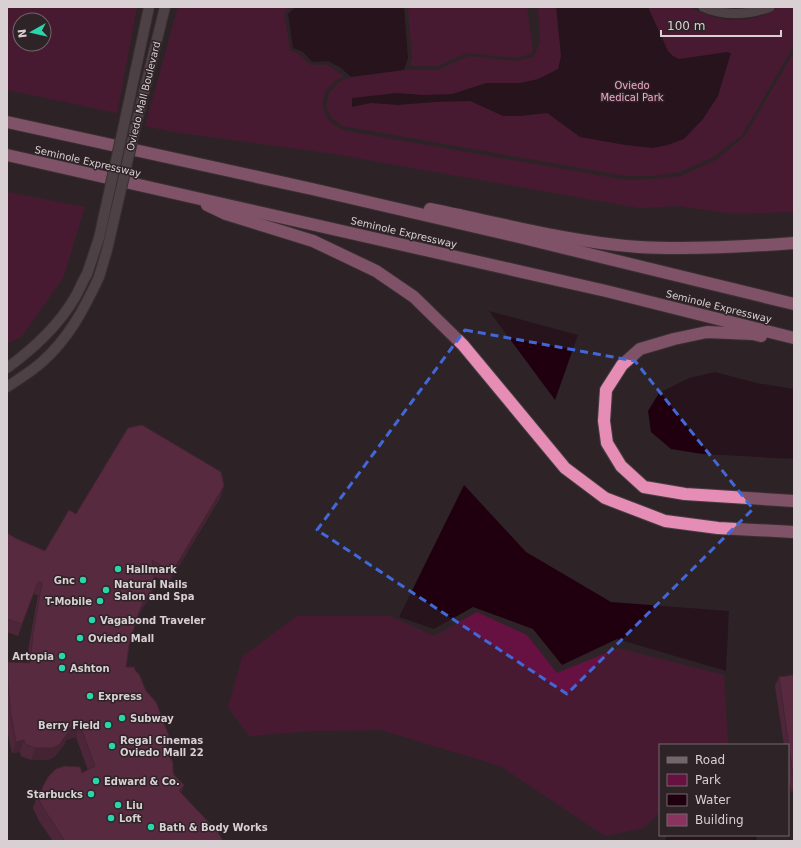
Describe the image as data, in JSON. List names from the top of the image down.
{
  "streets": {
    "highway": ["Seminole Expressway"],
    "street": ["Oviedo Mall Boulevard"]
  },
  "parks": ["Oviedo Medical Park"],
  "places": [
    "Hallmark",
    "Gnc",
    "Natural Nails Salon and Spa",
    "T-Mobile",
    "Vagabond Traveler",
    "Oviedo Mall",
    "Artopia",
    "Ashton",
    "Express",
    "Subway",
    "Berry Field",
    "Regal Cinemas Oviedo Mall 22",
    "Edward & Co.",
    "Starbucks",
    "Liu",
    "Loft",
    "Bath & Body Works"
  ],
  "legend": [
    "Road",
    "Park",
    "Water",
    "Building"
  ],
  "scale_bar": "100 m",
  "north": "left"
}
